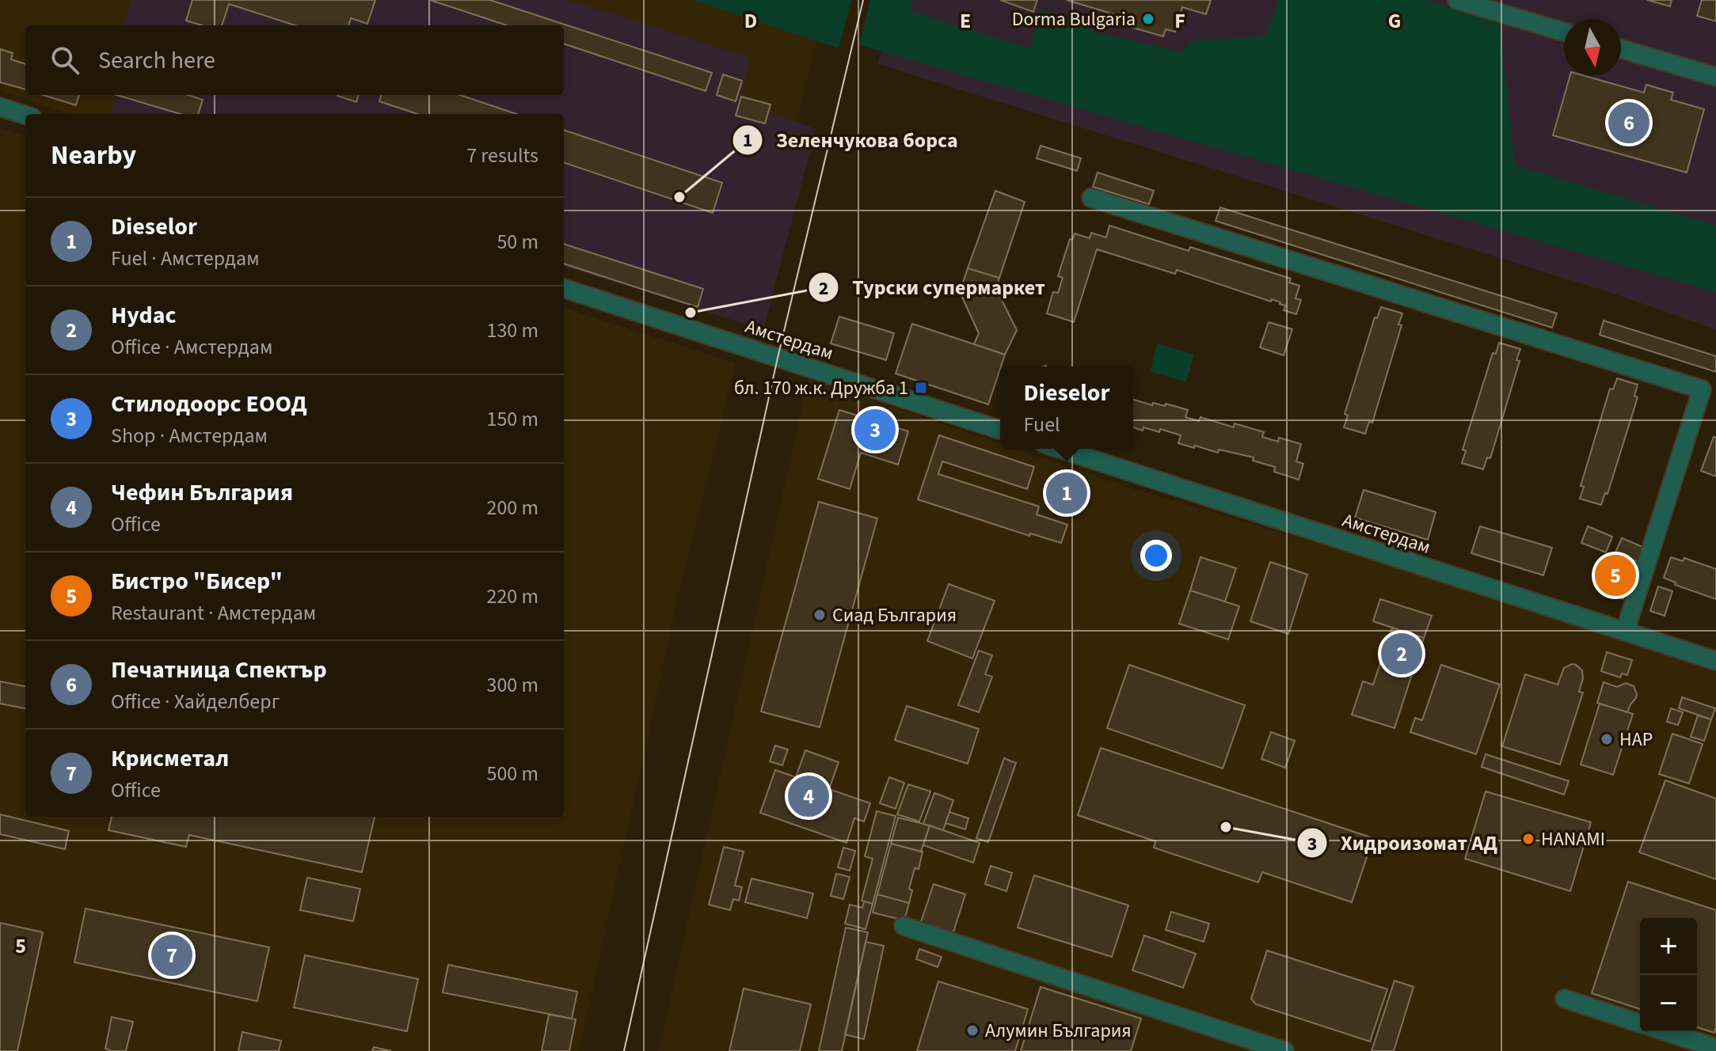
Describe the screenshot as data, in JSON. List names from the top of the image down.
{
  "streets": {
    "street": ["Амстердам"]
  },
  "places": {
    "other": [
      "Dorma Bulgaria",
      "Зеленчукова борса",
      "Турски супермаркет",
      "Сиад България",
      "НАР",
      "Хидроизомат АД",
      "HANAMI",
      "Алумин България"
    ],
    "transit": ["бл. 170 ж.к. Дружба 1"]
  },
  "north": "bottom",
  "page": {
    "search": "Search here",
    "pins": [
      "6",
      "3",
      "1",
      "5",
      "2",
      "4",
      "7"
    ],
    "heading": ["Nearby", "7 results"],
    "list": [
      {
        "mark": "1",
        "name": "Dieselor",
        "note": "Fuel · Амстердам",
        "value": "50 m"
      },
      {
        "mark": "2",
        "name": "Hydac",
        "note": "Office · Амстердам",
        "value": "130 m"
      },
      {
        "mark": "3",
        "name": "Стилодоорс ЕООД",
        "note": "Shop · Амстердам",
        "value": "150 m"
      },
      {
        "mark": "4",
        "name": "Чефин България",
        "note": "Office",
        "value": "200 m"
      },
      {
        "mark": "5",
        "name": "Бистро \"Бисер\"",
        "note": "Restaurant · Амстердам",
        "value": "220 m"
      },
      {
        "mark": "6",
        "name": "Печатница Спектър",
        "note": "Office · Хайделберг",
        "value": "300 m"
      },
      {
        "mark": "7",
        "name": "Крисметал",
        "note": "Office",
        "value": "500 m"
      }
    ],
    "popup": ["Dieselor", "Fuel"],
    "map_buttons": ["+", "−"]
  },
  "grid": {
    "columns": [
      "D",
      "E",
      "F",
      "G"
    ],
    "rows": ["5"]
  }
}
